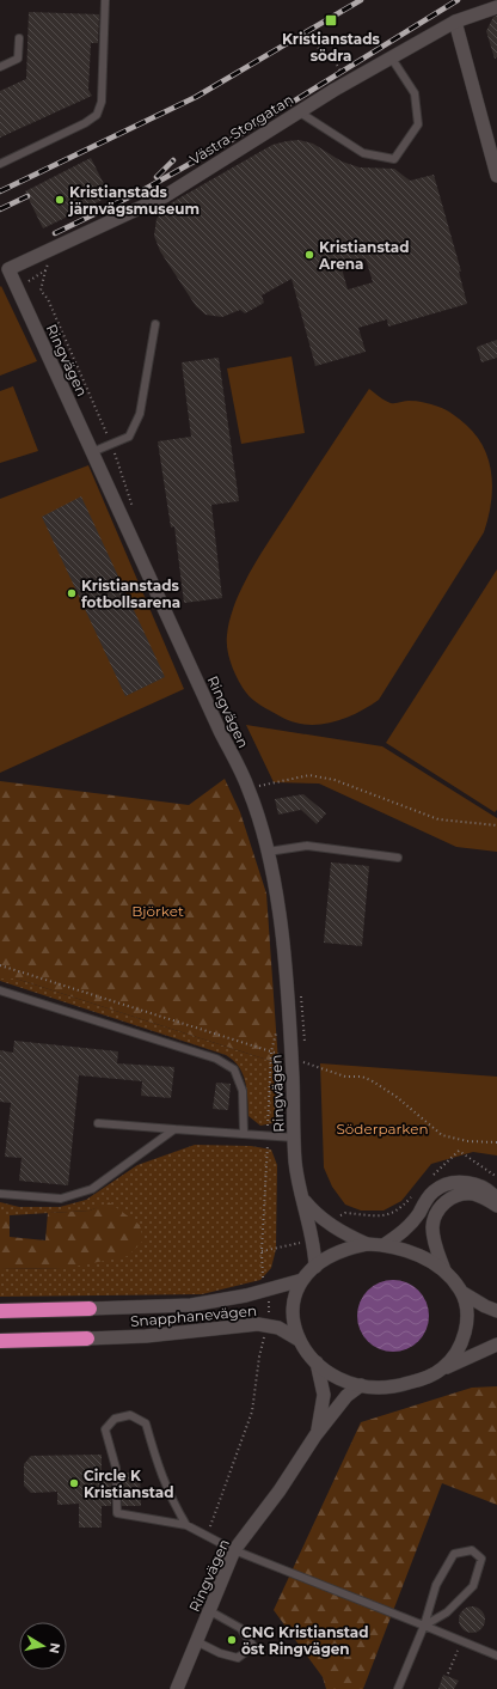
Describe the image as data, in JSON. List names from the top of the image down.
{
  "streets": {
    "street": ["Västra Storgatan", "Ringvägen", "Snapphanevägen"]
  },
  "crossings": [
    ["Västra Storgatan", "Ringvägen"],
    ["Ringvägen", "Snapphanevägen"]
  ],
  "parks": ["Björket", "Söderparken"],
  "places": {
    "transit": ["Kristianstads södra"],
    "other": [
      "Kristianstads järnvägsmuseum",
      "Kristianstad Arena",
      "Kristianstads fotbollsarena",
      "Circle K Kristianstad",
      "CNG Kristianstad öst Ringvägen"
    ]
  },
  "north": "right"
}
